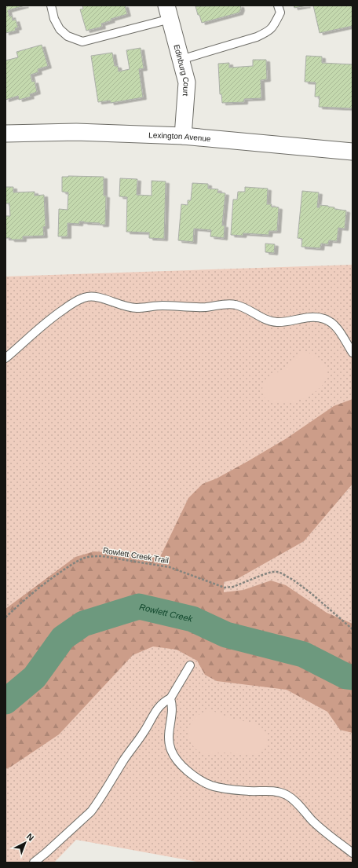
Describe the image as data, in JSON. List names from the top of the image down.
{
  "streets": {
    "street": ["Edinburg Court", "Lexington Avenue"],
    "path": ["Rowlett Creek Trail"]
  },
  "crossings": [
    ["Edinburg Court", "Lexington Avenue"]
  ],
  "water": ["Rowlett Creek"],
  "north": "top right"
}
